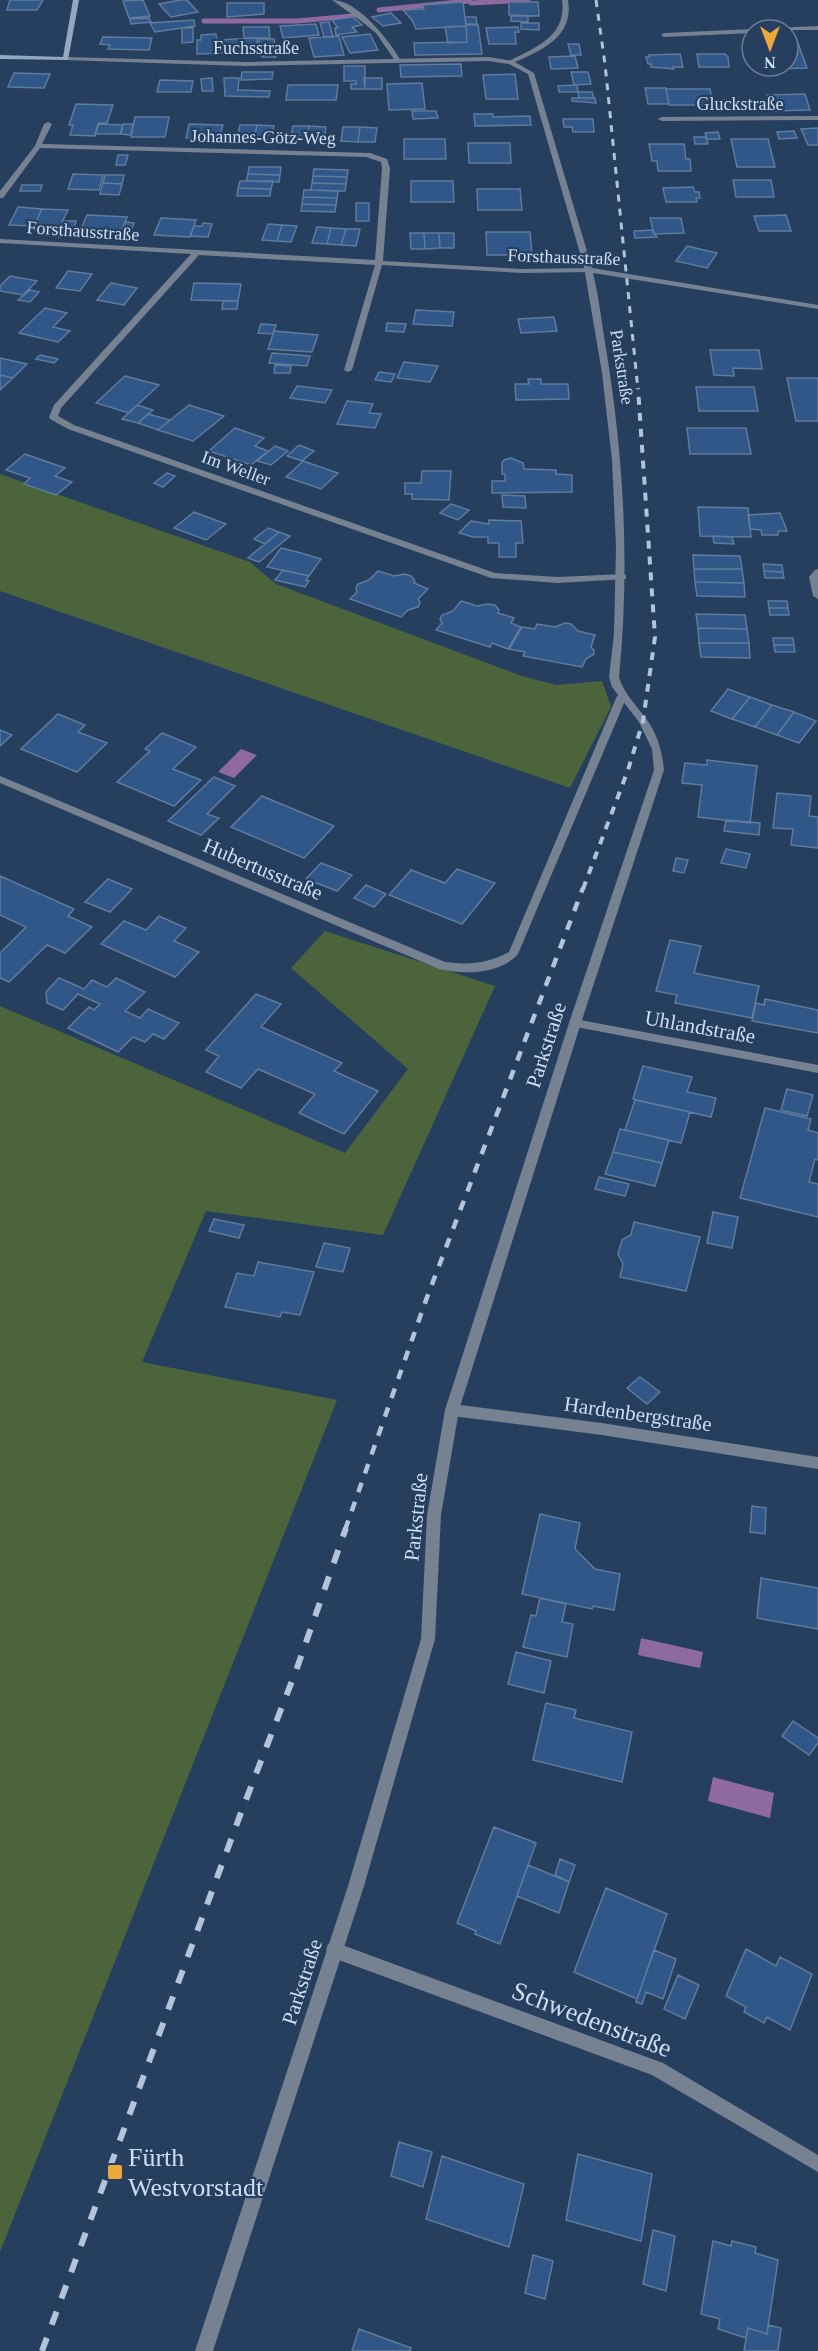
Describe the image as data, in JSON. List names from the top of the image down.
{
  "streets": {
    "main road": ["Fuchsstraße"],
    "street": [
      "Gluckstraße",
      "Johannes-Götz-Weg",
      "Forsthausstraße",
      "Parkstraße",
      "Im Weller",
      "Hubertusstraße",
      "Uhlandstraße",
      "Hardenbergstraße",
      "Schwedenstraße"
    ]
  },
  "crossings": [
    ["Fuchsstraße", "Parkstraße"],
    ["Johannes-Götz-Weg", "Forsthausstraße"],
    ["Forsthausstraße", "Parkstraße"],
    ["Forsthausstraße", "Im Weller"],
    ["Parkstraße", "Im Weller"],
    ["Parkstraße", "Hubertusstraße"],
    ["Parkstraße", "Uhlandstraße"],
    ["Parkstraße", "Hardenbergstraße"],
    ["Parkstraße", "Schwedenstraße"]
  ],
  "places": {
    "transit": ["Fürth Westvorstadt"]
  },
  "north": "bottom"
}
